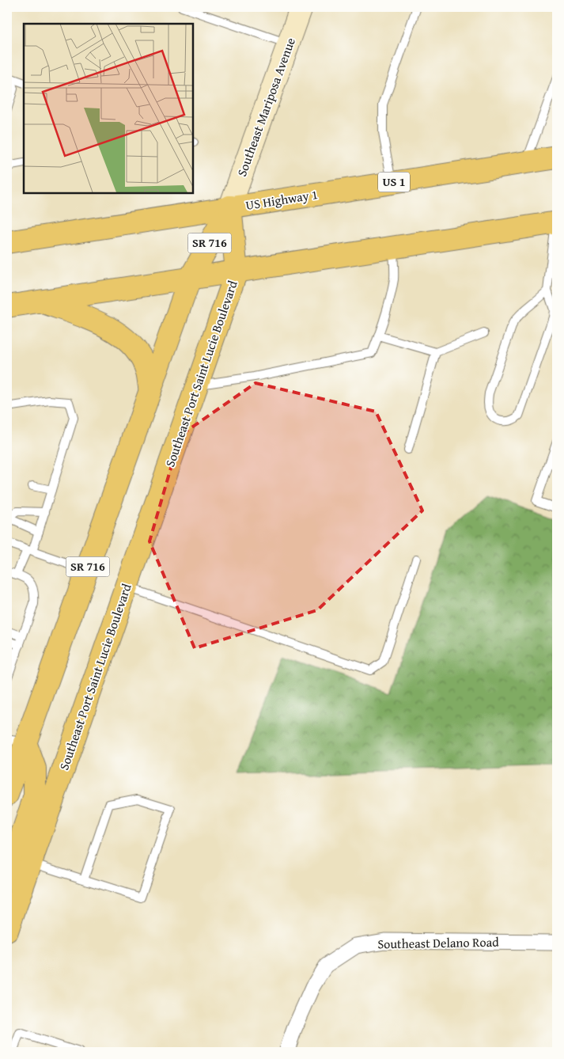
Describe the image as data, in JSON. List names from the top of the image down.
{
  "streets": {
    "main road": [
      "Southeast Mariposa Avenue",
      "US 1",
      "US Highway 1",
      "SR 716",
      "Southeast Port Saint Lucie Boulevard"
    ],
    "street": ["Southeast Delano Road"]
  },
  "crossings": [
    ["Southeast Mariposa Avenue", "US Highway 1"],
    ["Southeast Mariposa Avenue", "SR 716"],
    ["Southeast Mariposa Avenue", "Southeast Port Saint Lucie Boulevard"],
    ["US Highway 1", "SR 716"],
    ["US Highway 1", "Southeast Port Saint Lucie Boulevard"],
    ["SR 716", "Southeast Port Saint Lucie Boulevard"]
  ]
}
